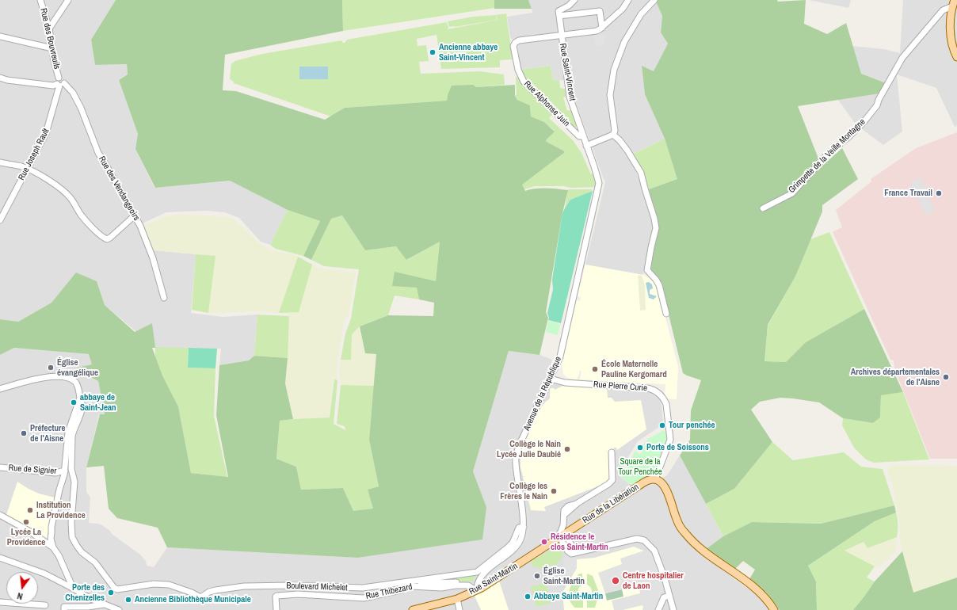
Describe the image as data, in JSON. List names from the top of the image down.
{
  "streets": {
    "main road": ["Rue de la Libération", "Rue Saint-Martin"],
    "street": [
      "Rue des Bouvreuils",
      "Rue Saint-Vincent",
      "Rue Alphonse Juin",
      "Rue Joseph Rault",
      "Grimpette de la Veille Montagne",
      "Rue des Vendangeoirs",
      "Rue Pierre Curie",
      "Avenue de la République",
      "Rue de Signier",
      "Boulevard Michelet",
      "Rue Thibezard"
    ]
  },
  "crossings": [
    ["Rue des Bouvreuils", "Rue des Vendangeoirs"],
    ["Rue Saint-Vincent", "Rue Alphonse Juin"],
    ["Rue Saint-Vincent", "Avenue de la République"],
    ["Rue Joseph Rault", "Rue des Vendangeoirs"],
    ["Rue Pierre Curie", "Avenue de la République"],
    ["Rue Pierre Curie", "Rue de la Libération"],
    ["Avenue de la République", "Rue Saint-Martin"],
    ["Avenue de la République", "Boulevard Michelet"],
    ["Avenue de la République", "Rue Thibezard"],
    ["Rue de la Libération", "Rue Saint-Martin"],
    ["Rue Saint-Martin", "Boulevard Michelet"],
    ["Rue Saint-Martin", "Rue Thibezard"],
    ["Boulevard Michelet", "Rue Thibezard"]
  ],
  "parks": ["Square de la Tour Penchée"],
  "places": [
    "Ancienne abbaye Saint-Vincent",
    "France Travail",
    "Église évangélique",
    "École Maternelle Pauline Kergomard",
    "Archives départementales de l'Aisne",
    "abbaye de Saint-Jean",
    "Tour penchée",
    "Préfecture de l'Aisne",
    "Porte de Soissons",
    "Collège le Nain Lycée Julie Daubié",
    "Collège les Frères le Nain",
    "Institution La Providence",
    "Lycée La Providence",
    "Résidence le clos Saint-Martin",
    "Église Saint-Martin",
    "Centre hospitalier de Laon",
    "Porte des Chenizelles",
    "Abbaye Saint-Martin",
    "Ancienne Bibliothèque Municipale"
  ],
  "north": "bottom"
}
